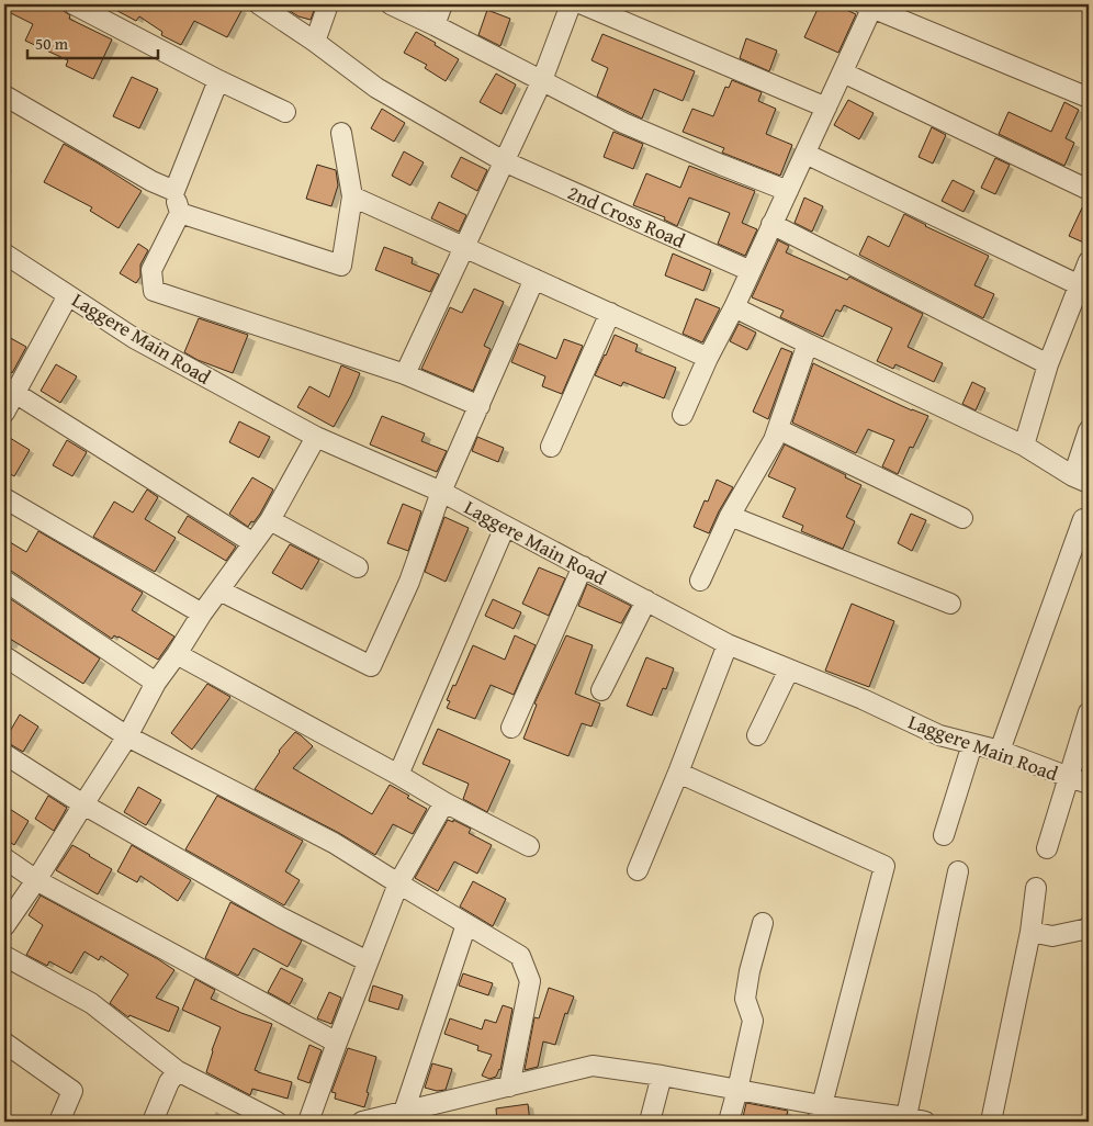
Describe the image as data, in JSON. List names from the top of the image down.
{
  "streets": {
    "street": ["2nd Cross Road", "Laggere Main Road"]
  },
  "scale_bar": "50 m"
}
